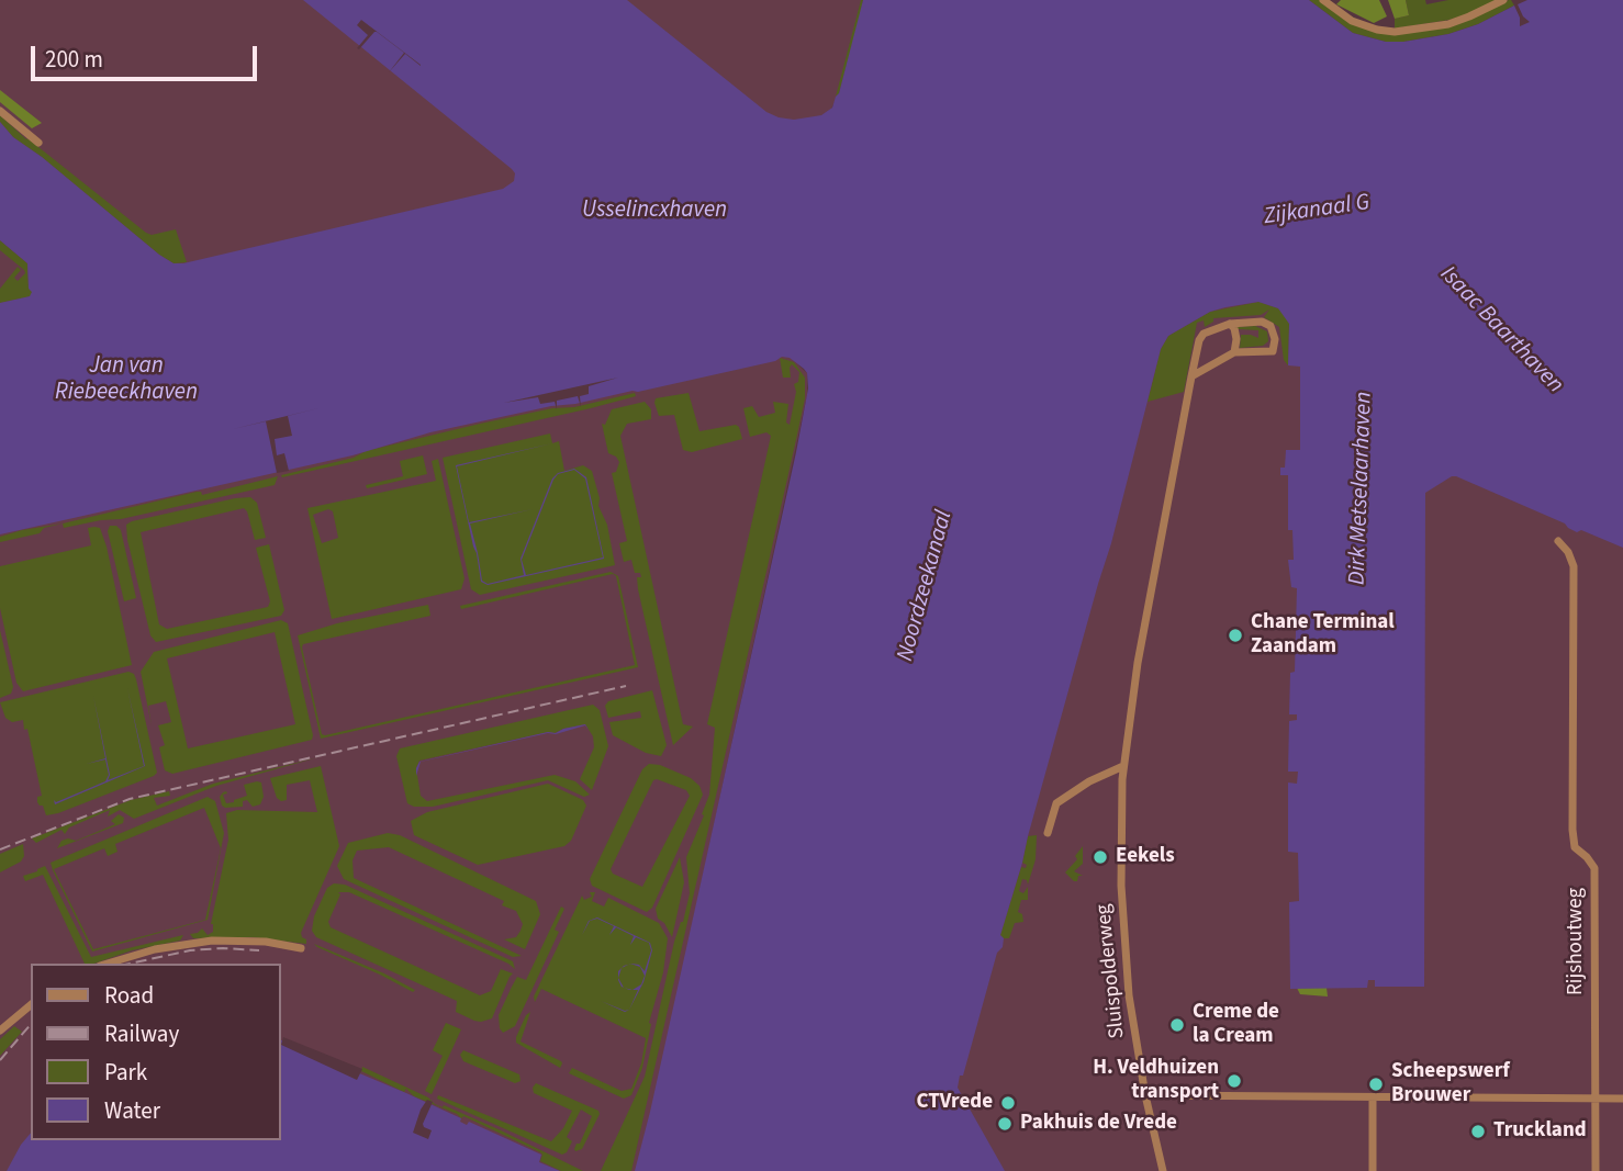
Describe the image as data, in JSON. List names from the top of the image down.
{
  "streets": {
    "street": ["Rijshoutweg", "Sluispolderweg"]
  },
  "water": [
    "Usselincxhaven",
    "Zijkanaal G",
    "Isaac Baarthaven",
    "Jan van Riebeeckhaven",
    "Dirk Metselaarhaven",
    "Noordzeekanaal"
  ],
  "places": [
    "Chane Terminal Zaandam",
    "Eekels",
    "Creme de la Cream",
    "H. Veldhuizen transport",
    "Scheepswerf Brouwer",
    "CTVrede",
    "Pakhuis de Vrede",
    "Truckland"
  ],
  "legend": [
    "Road",
    "Railway",
    "Park",
    "Water"
  ],
  "scale_bar": "200 m"
}
